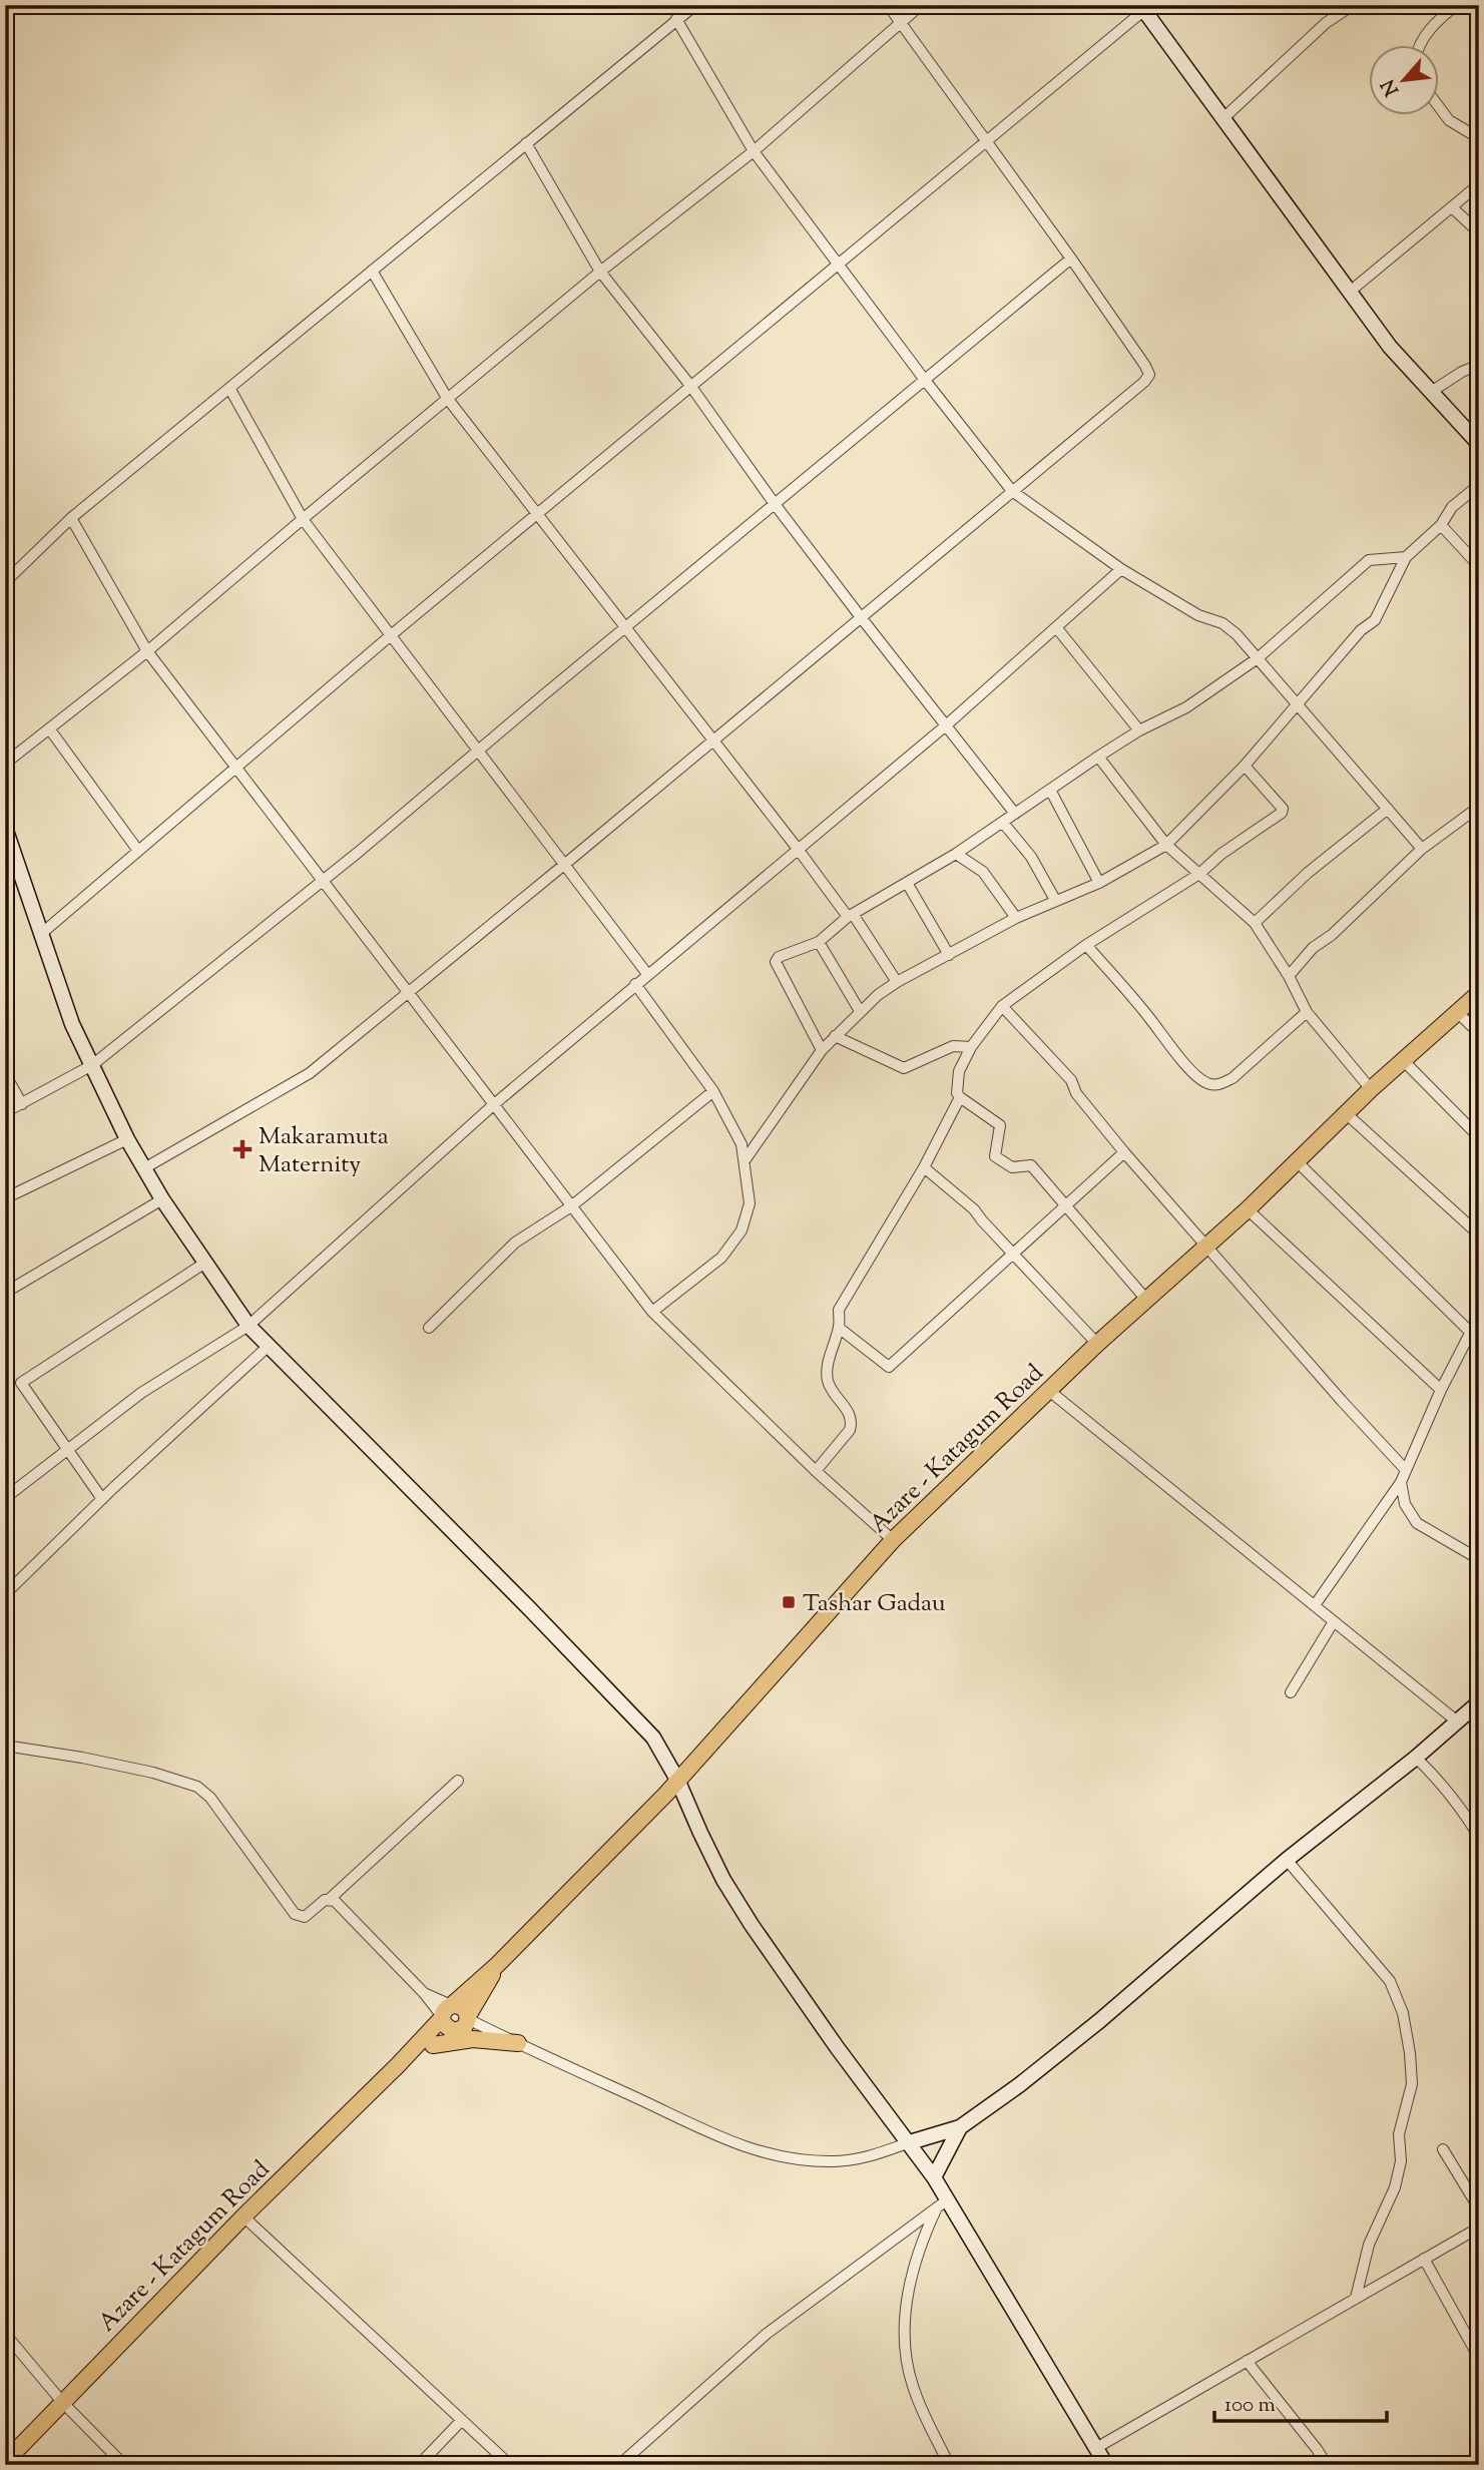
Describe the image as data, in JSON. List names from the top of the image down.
{
  "streets": {
    "main road": ["Azare - Katagum Road"]
  },
  "places": {
    "health": ["Makaramuta Maternity"],
    "transit": ["Tashar Gadau"]
  },
  "scale_bar": "100 m",
  "north": "bottom left"
}
